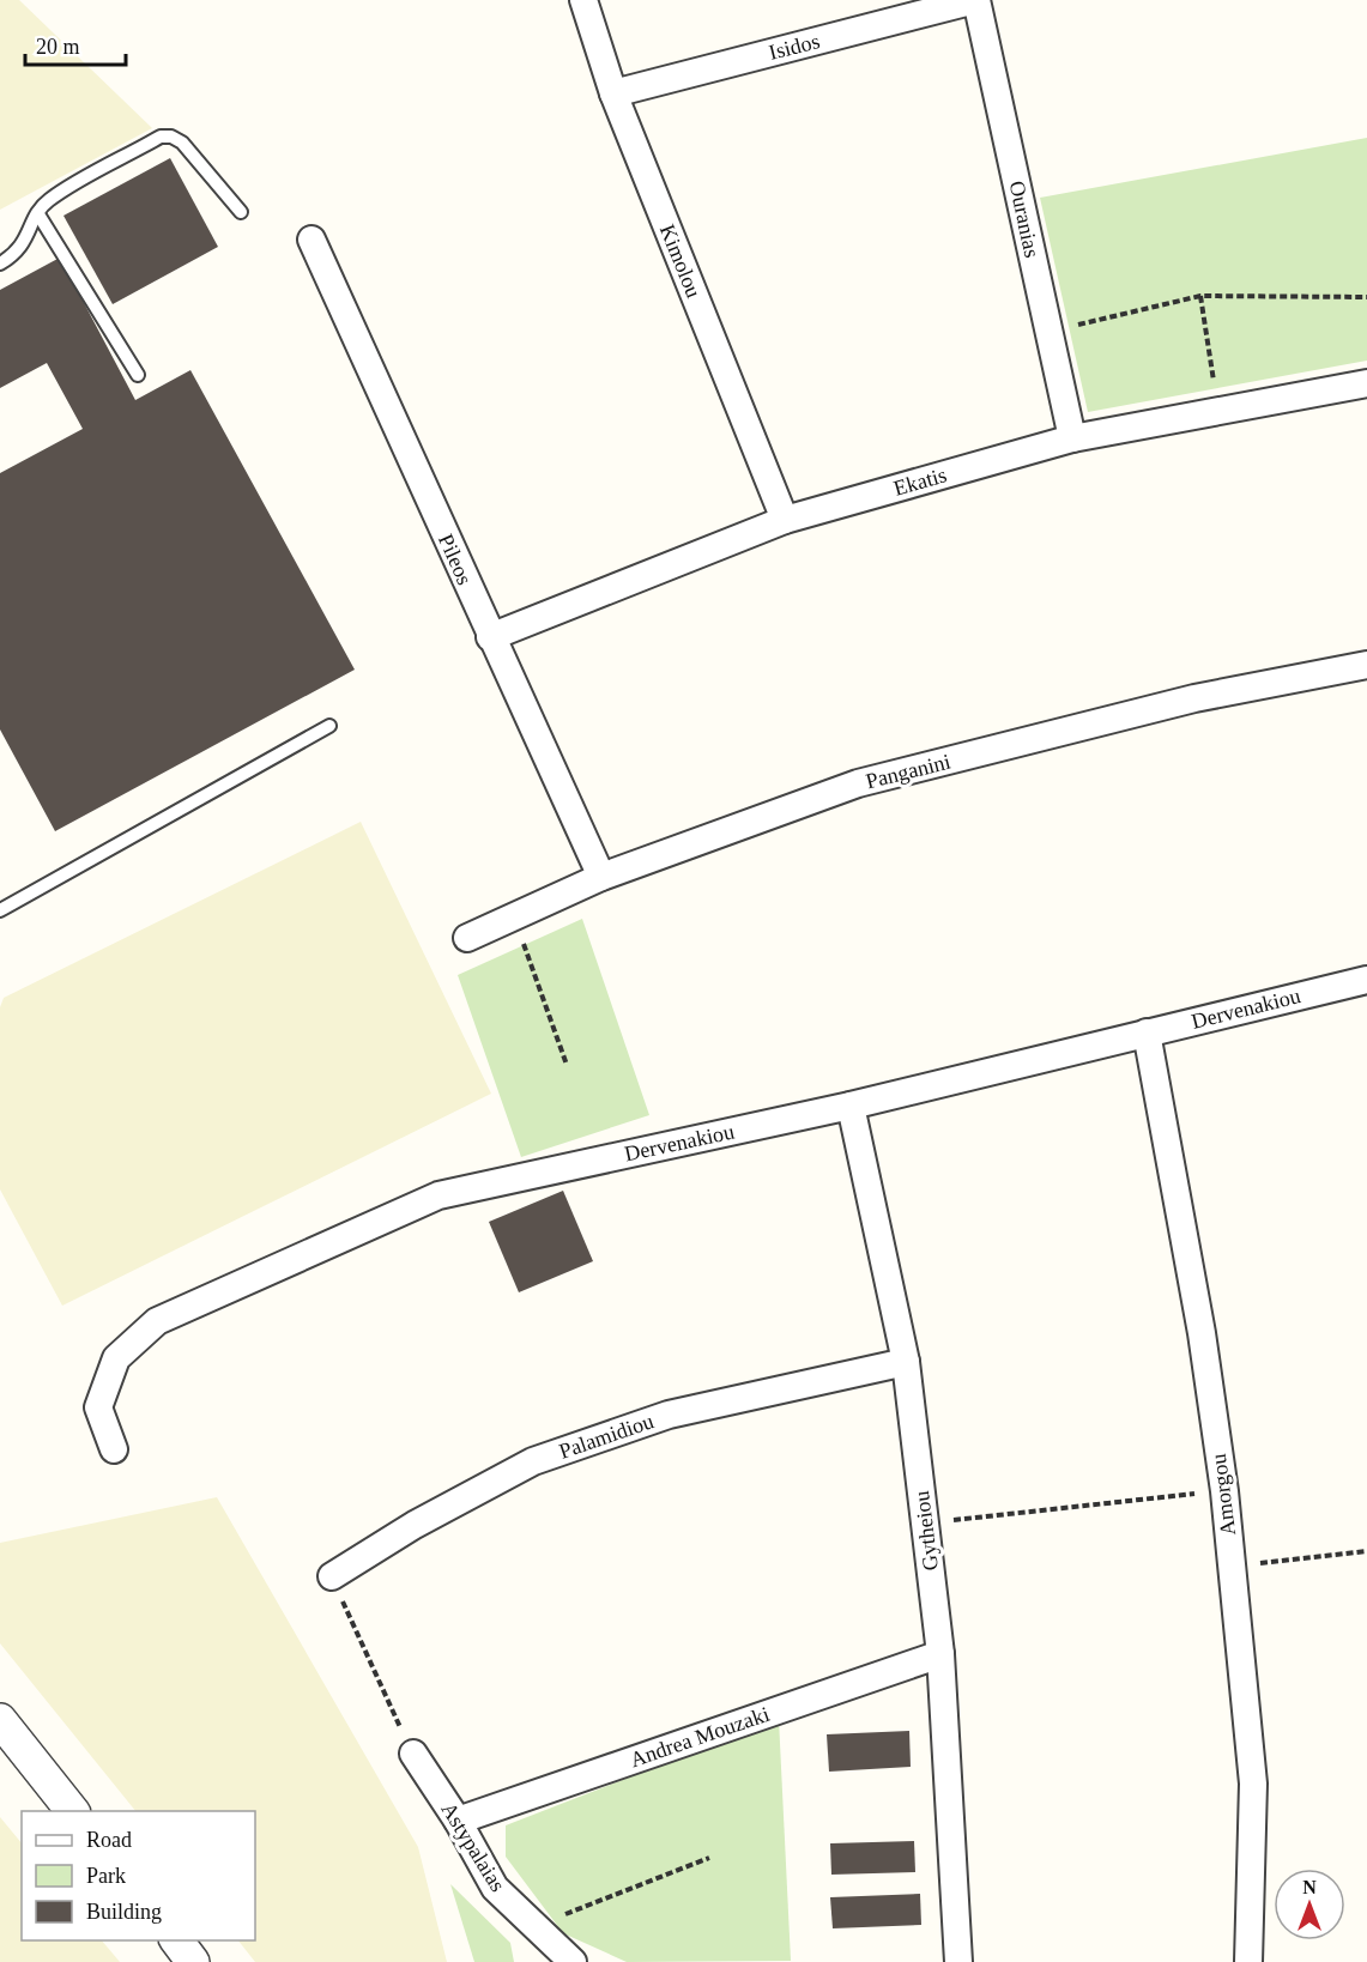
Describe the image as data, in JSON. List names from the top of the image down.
{
  "streets": {
    "street": [
      "Isidos",
      "Ouranias",
      "Kimolou",
      "Ekatis",
      "Pileos",
      "Panganini",
      "Dervenakiou",
      "Palamidiou",
      "Amorgou",
      "Gytheiou",
      "Andrea Mouzaki",
      "Astypalaias"
    ]
  },
  "crossings": [
    ["Isidos", "Ouranias"],
    ["Isidos", "Kimolou"],
    ["Ouranias", "Ekatis"],
    ["Kimolou", "Ekatis"],
    ["Ekatis", "Pileos"],
    ["Pileos", "Panganini"],
    ["Dervenakiou", "Amorgou"],
    ["Dervenakiou", "Gytheiou"],
    ["Palamidiou", "Gytheiou"],
    ["Gytheiou", "Andrea Mouzaki"],
    ["Andrea Mouzaki", "Astypalaias"]
  ],
  "legend": ["Road", "Park", "Building"],
  "scale_bar": "20 m",
  "north": "top"
}
